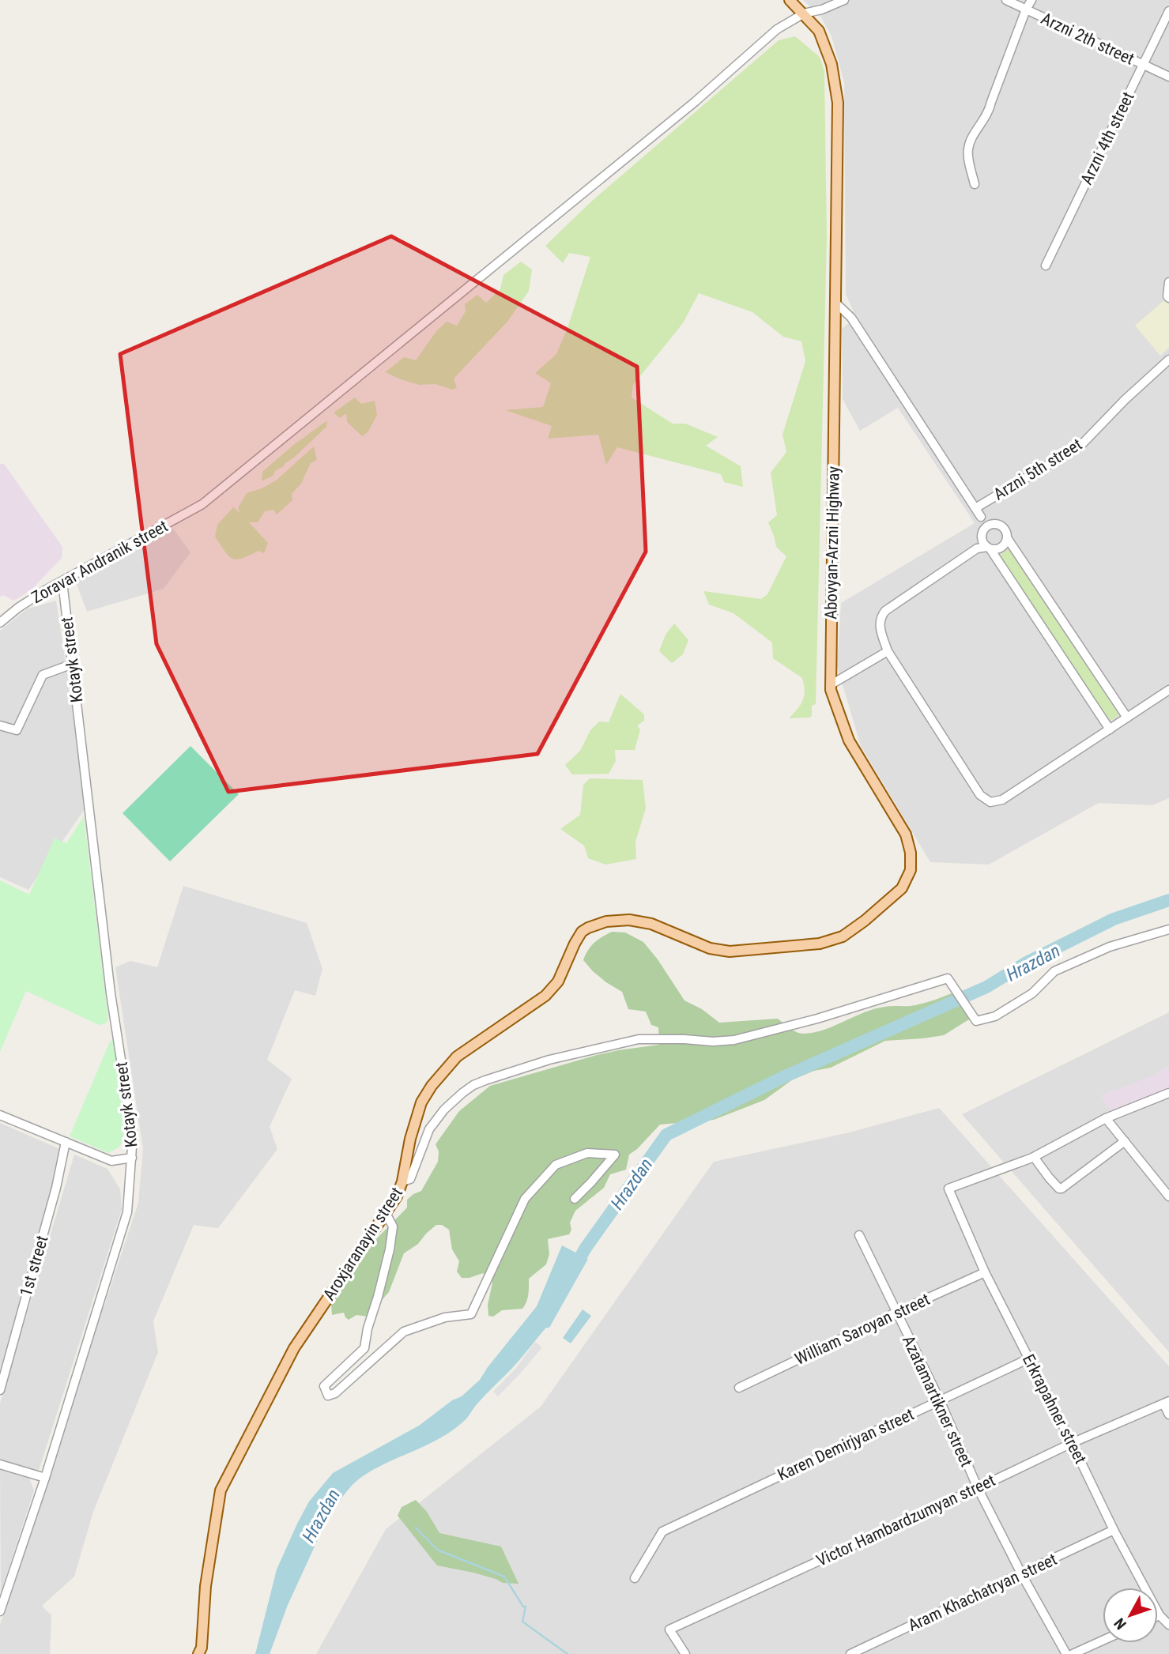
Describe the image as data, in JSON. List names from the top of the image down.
{
  "streets": {
    "main road": ["Abovyan-Arzni Highway", "Aroxjaranayin street"],
    "street": [
      "Arzni 2th street",
      "Arzni 4th street",
      "Arzni 5th street",
      "Zoravar Andranik street",
      "Kotayk street",
      "1st street",
      "William Saroyan street",
      "Azatamartikner street",
      "Erkrapahner street",
      "Karen Demirjyan street",
      "Victor Hambardzumyan street",
      "Aram Khachatryan street"
    ]
  },
  "crossings": [
    ["Arzni 2th street", "Arzni 4th street"],
    ["Abovyan-Arzni Highway", "Zoravar Andranik street"],
    ["Abovyan-Arzni Highway", "Aroxjaranayin street"],
    ["Zoravar Andranik street", "Kotayk street"],
    ["William Saroyan street", "Azatamartikner street"],
    ["William Saroyan street", "Erkrapahner street"],
    ["Azatamartikner street", "Karen Demirjyan street"],
    ["Azatamartikner street", "Victor Hambardzumyan street"],
    ["Azatamartikner street", "Aram Khachatryan street"],
    ["Erkrapahner street", "Karen Demirjyan street"],
    ["Erkrapahner street", "Victor Hambardzumyan street"],
    ["Erkrapahner street", "Aram Khachatryan street"]
  ],
  "water": ["Hrazdan"],
  "north": "bottom left"
}
